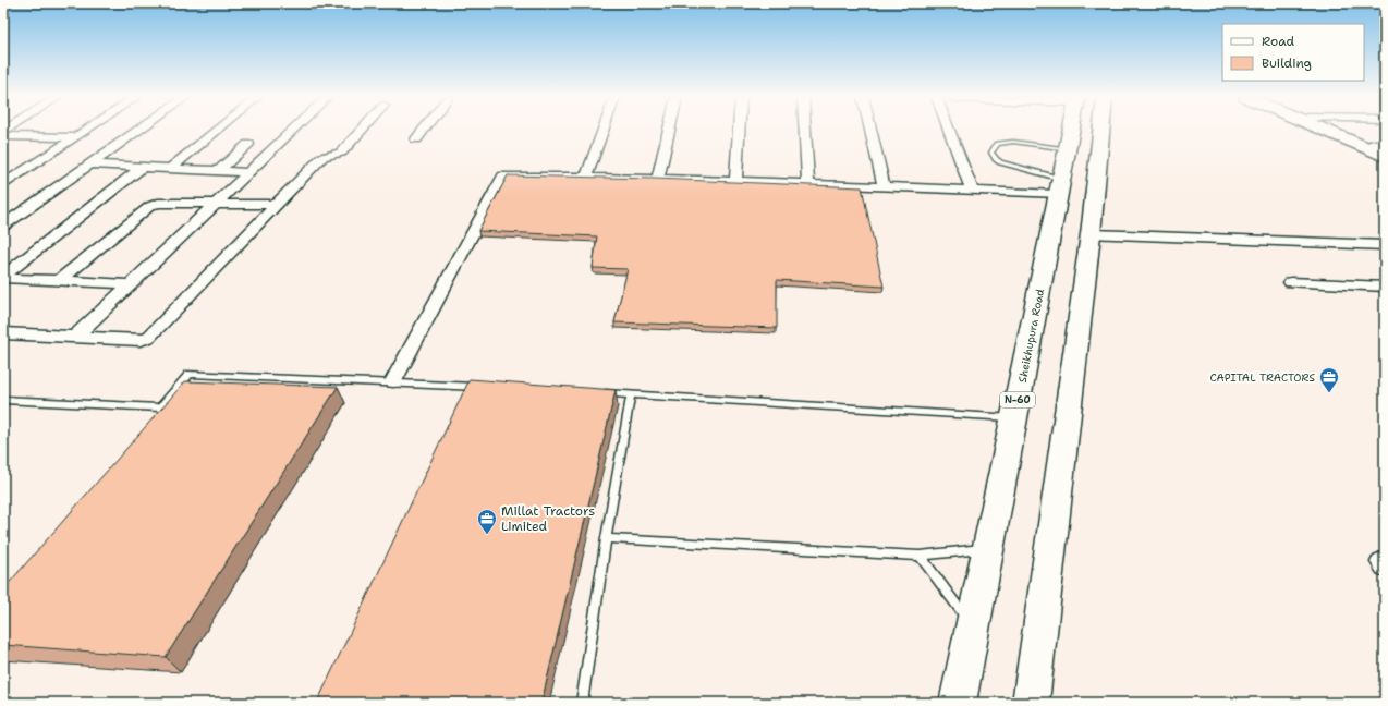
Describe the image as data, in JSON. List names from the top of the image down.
{
  "streets": {
    "main road": ["Sheikhupura Road", "N-60"]
  },
  "places": {
    "office": ["CAPITAL TRACTORS", "Millat Tractors Limited"]
  },
  "legend": ["Road", "Building"]
}
